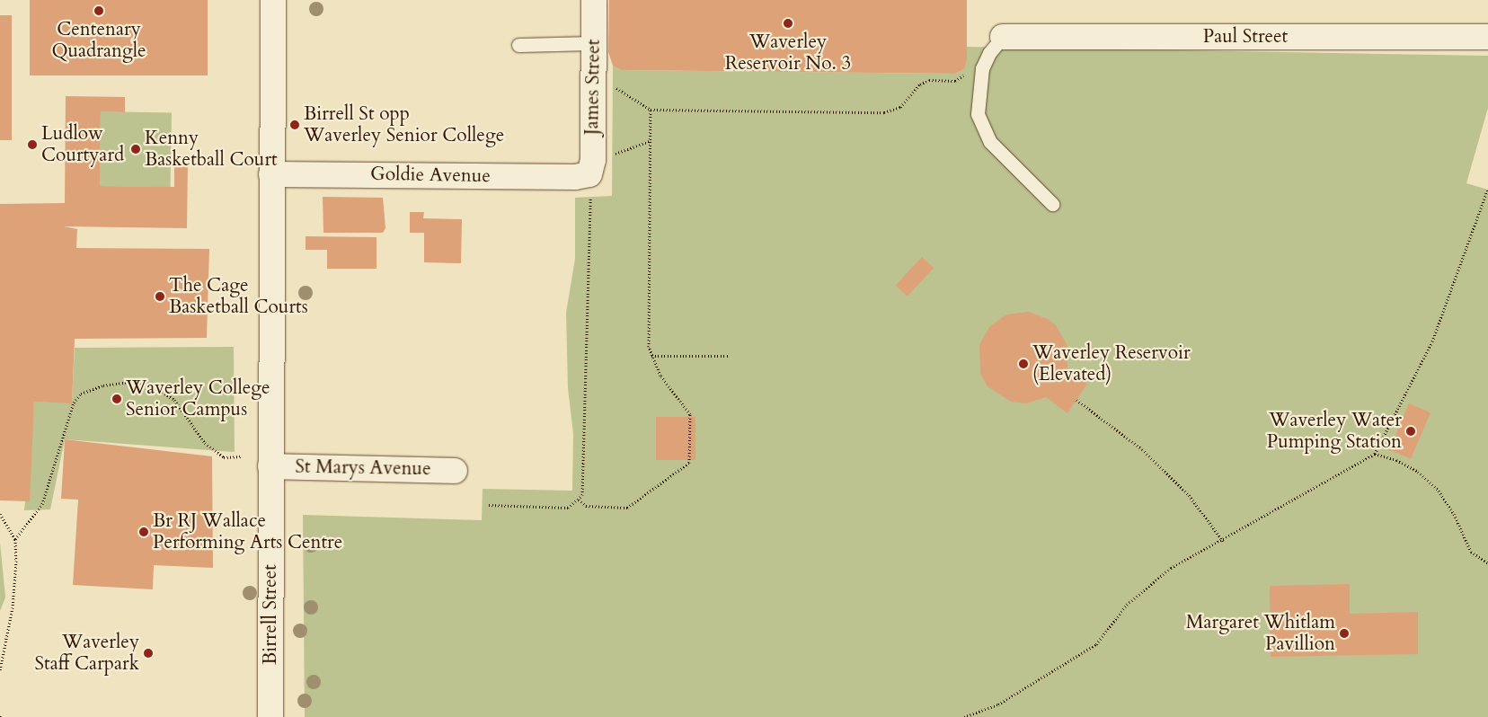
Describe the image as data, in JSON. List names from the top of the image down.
{
  "streets": {
    "street": [
      "Paul Street",
      "James Street",
      "Goldie Avenue",
      "St Marys Avenue",
      "Birrell Street"
    ]
  },
  "crossings": [
    ["James Street", "Goldie Avenue"],
    ["Goldie Avenue", "Birrell Street"],
    ["St Marys Avenue", "Birrell Street"]
  ],
  "places": [
    "Centenary Quadrangle",
    "Waverley Reservoir No. 3",
    "Birrell St opp Waverley Senior College",
    "Ludlow Courtyard",
    "Kenny Basketball Court",
    "The Cage Basketball Courts",
    "Waverley Reservoir (Elevated)",
    "Waverley College Senior Campus",
    "Waverley Water Pumping Station",
    "Br RJ Wallace Performing Arts Centre",
    "Margaret Whitlam Pavillion",
    "Waverley Staff Carpark"
  ]
}
